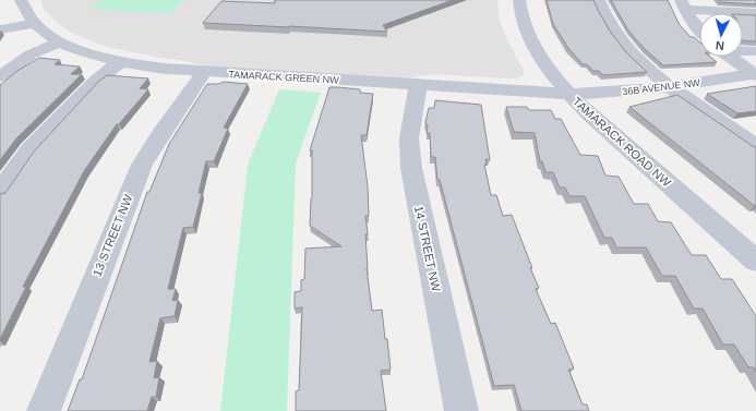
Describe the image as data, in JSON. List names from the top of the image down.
{
  "streets": {
    "street": [
      "TAMARACK GREEN NW",
      "36B AVENUE NW",
      "TAMARACK ROAD NW",
      "13 STREET NW",
      "14 STREET NW"
    ]
  },
  "crossings": [
    ["TAMARACK GREEN NW", "36B AVENUE NW"],
    ["TAMARACK GREEN NW", "TAMARACK ROAD NW"],
    ["TAMARACK GREEN NW", "13 STREET NW"],
    ["TAMARACK GREEN NW", "14 STREET NW"],
    ["36B AVENUE NW", "TAMARACK ROAD NW"]
  ],
  "north": "bottom"
}
